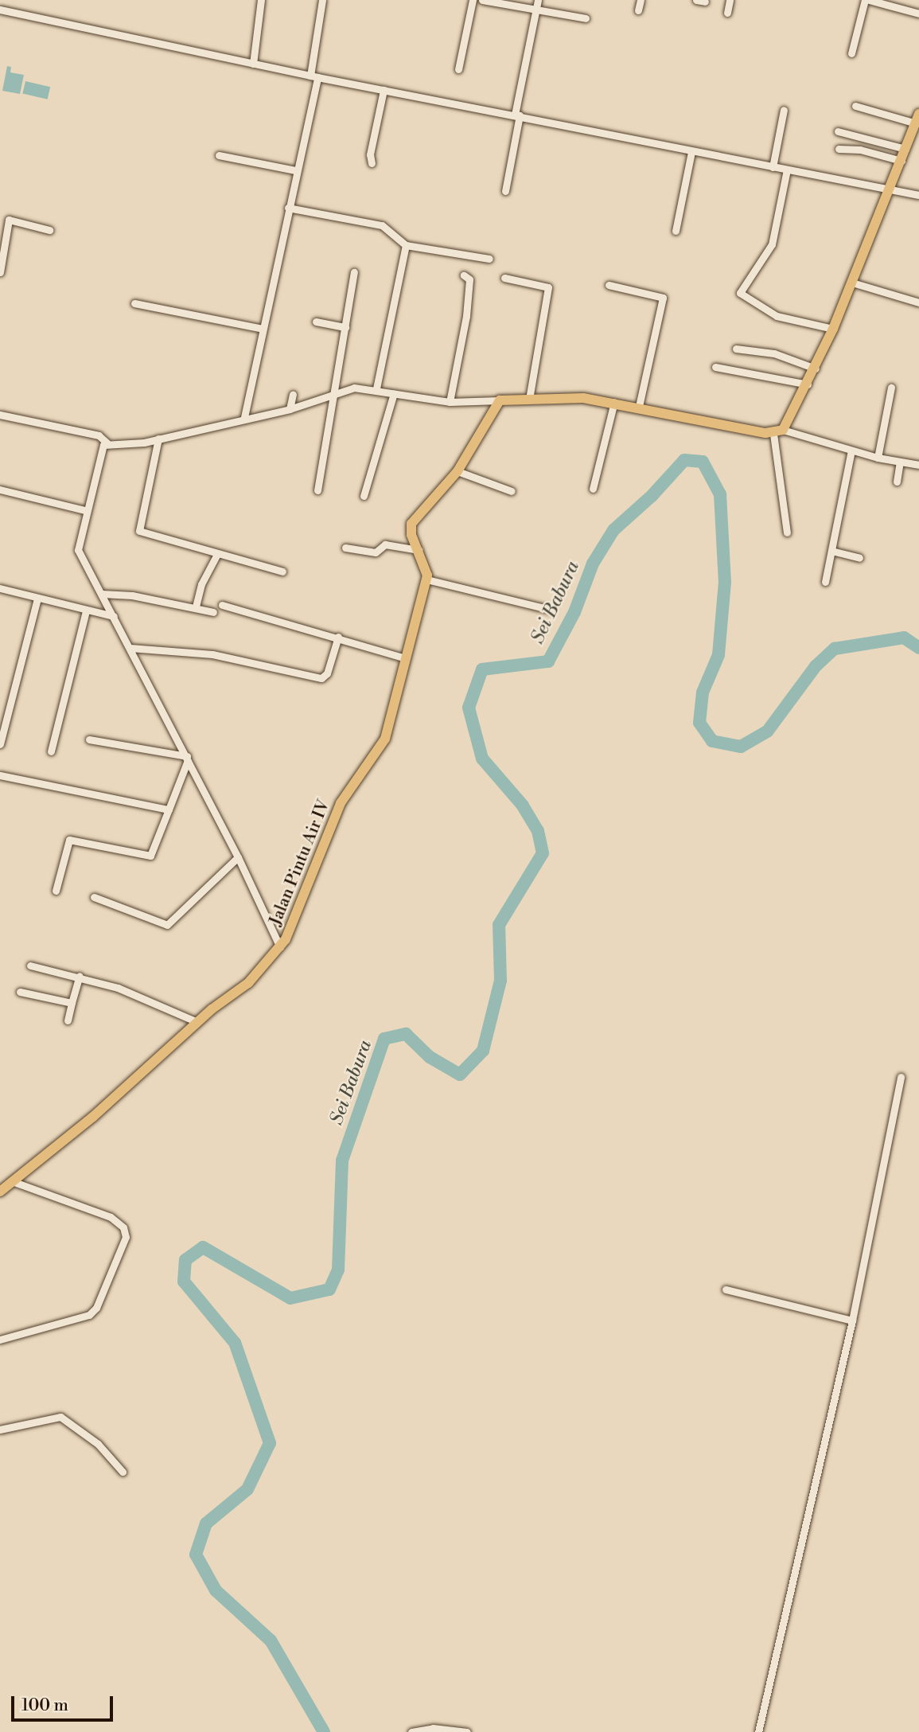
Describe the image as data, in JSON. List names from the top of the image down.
{
  "streets": {
    "main road": ["Jalan Pintu Air IV"]
  },
  "water": ["Sei Babura"],
  "scale_bar": "100 m"
}
